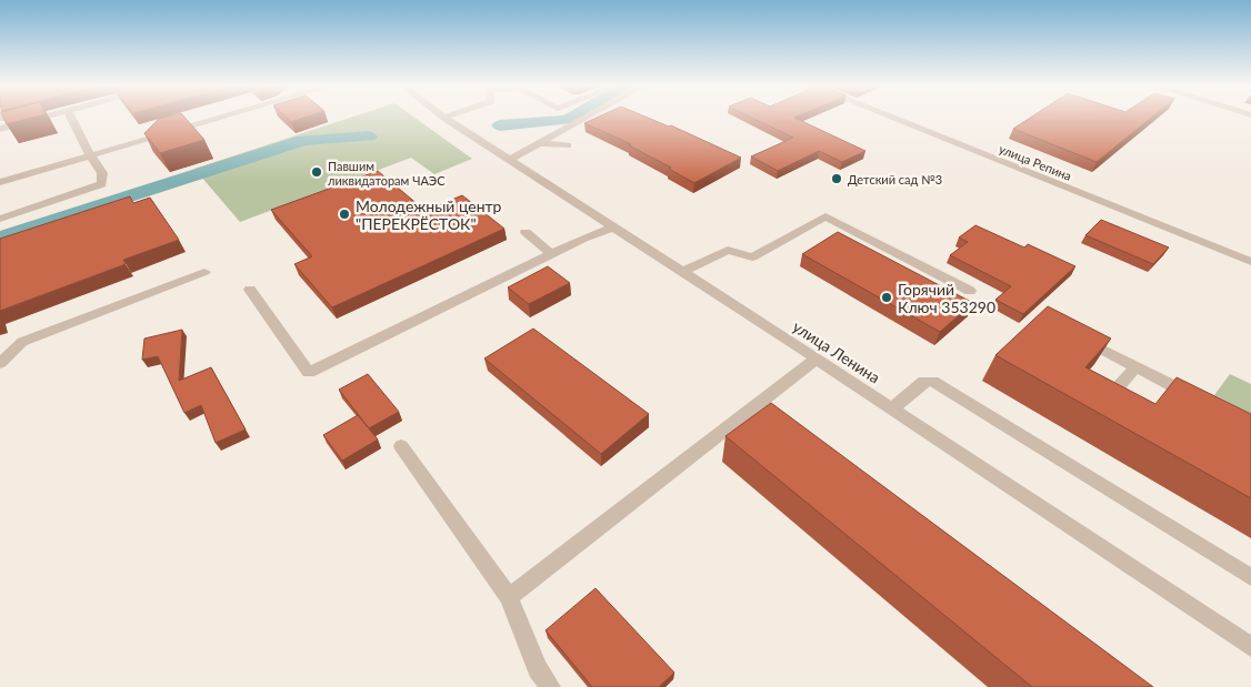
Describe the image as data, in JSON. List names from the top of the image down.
{
  "streets": {
    "street": ["улица Репина", "улица Ленина"]
  },
  "places": [
    "Павшим ликвидаторам ЧАЭС",
    "Детский сад №3",
    "Молодежный центр \"ПЕРЕКРЁСТОК\"",
    "Горячий Ключ 353290"
  ]
}
